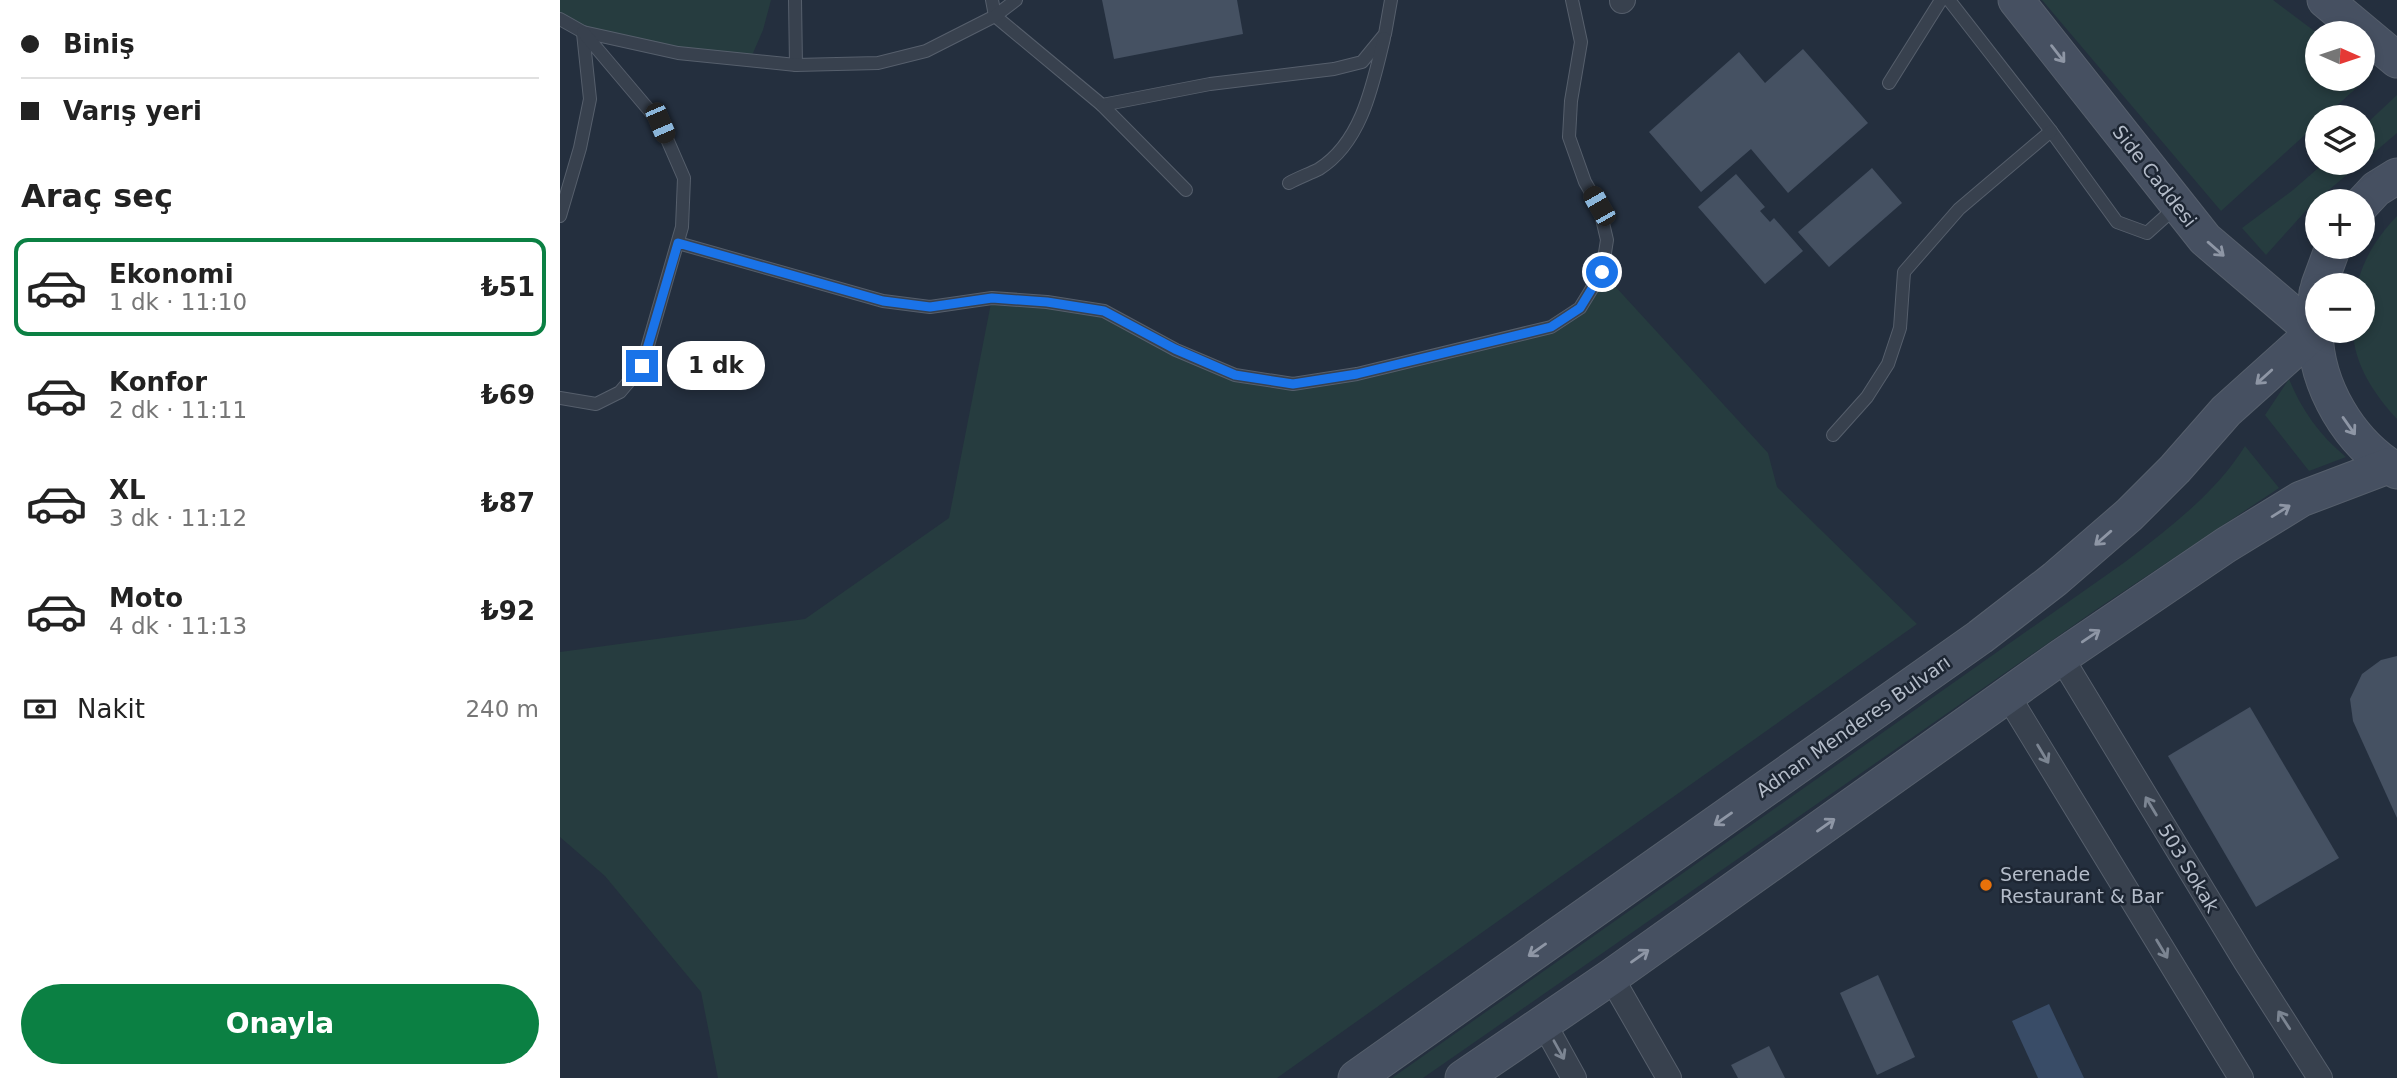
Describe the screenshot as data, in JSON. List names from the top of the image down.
{
  "streets": {
    "main road": ["Side Caddesi", "Adnan Menderes Bulvarı"],
    "street": ["503 Sokak"]
  },
  "places": ["Serenade Restaurant & Bar"],
  "north": "right",
  "page": {
    "banner": ["Biniş", "Varış yeri"],
    "map_buttons": ["+", "−"],
    "heading": "Araç seç",
    "list": [
      {
        "name": "Ekonomi",
        "note": "1 dk · 11:10",
        "value": "₺51"
      },
      {
        "name": "Konfor",
        "note": "2 dk · 11:11",
        "value": "₺69"
      },
      {
        "name": "XL",
        "note": "3 dk · 11:12",
        "value": "₺87"
      },
      {
        "name": "Moto",
        "note": "4 dk · 11:13",
        "value": "₺92"
      }
    ],
    "bubble": "1 dk",
    "pay": ["Nakit", "240 m"],
    "buttons": "Onayla"
  }
}
